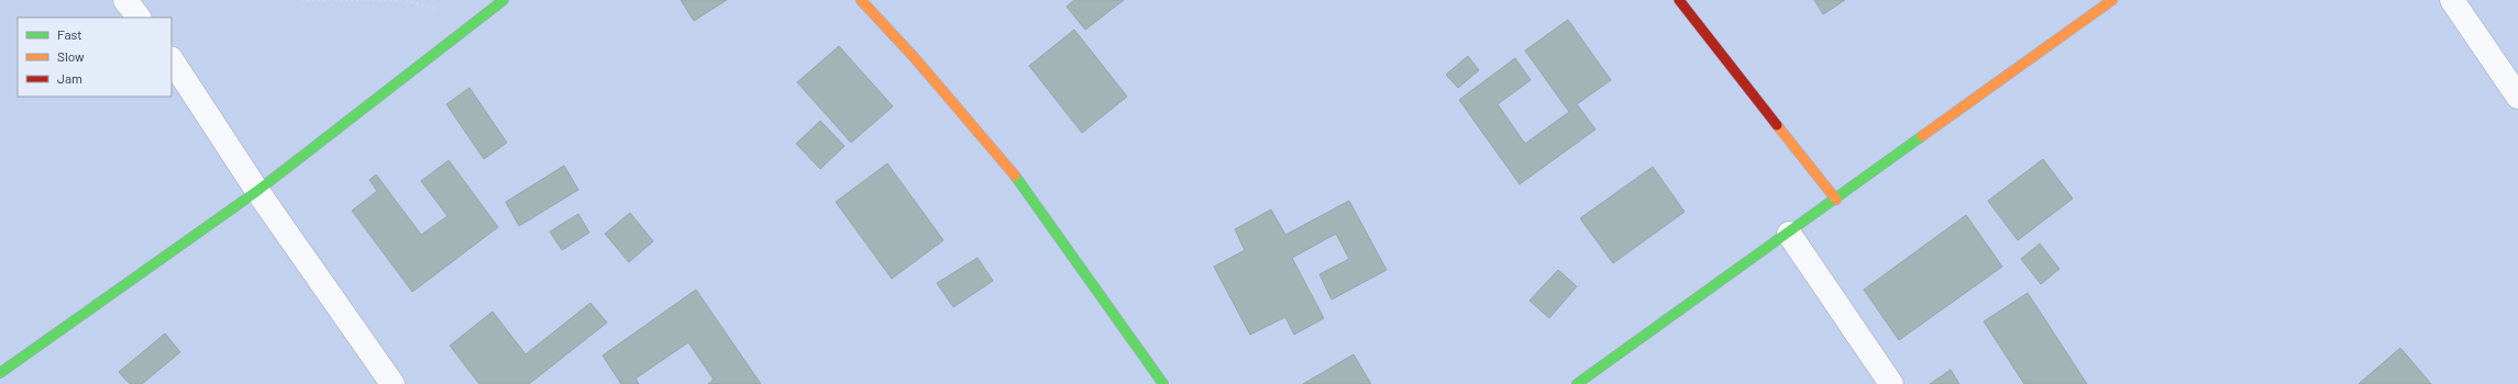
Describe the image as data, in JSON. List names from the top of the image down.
{
  "legend": ["Fast", "Slow", "Jam"]
}
